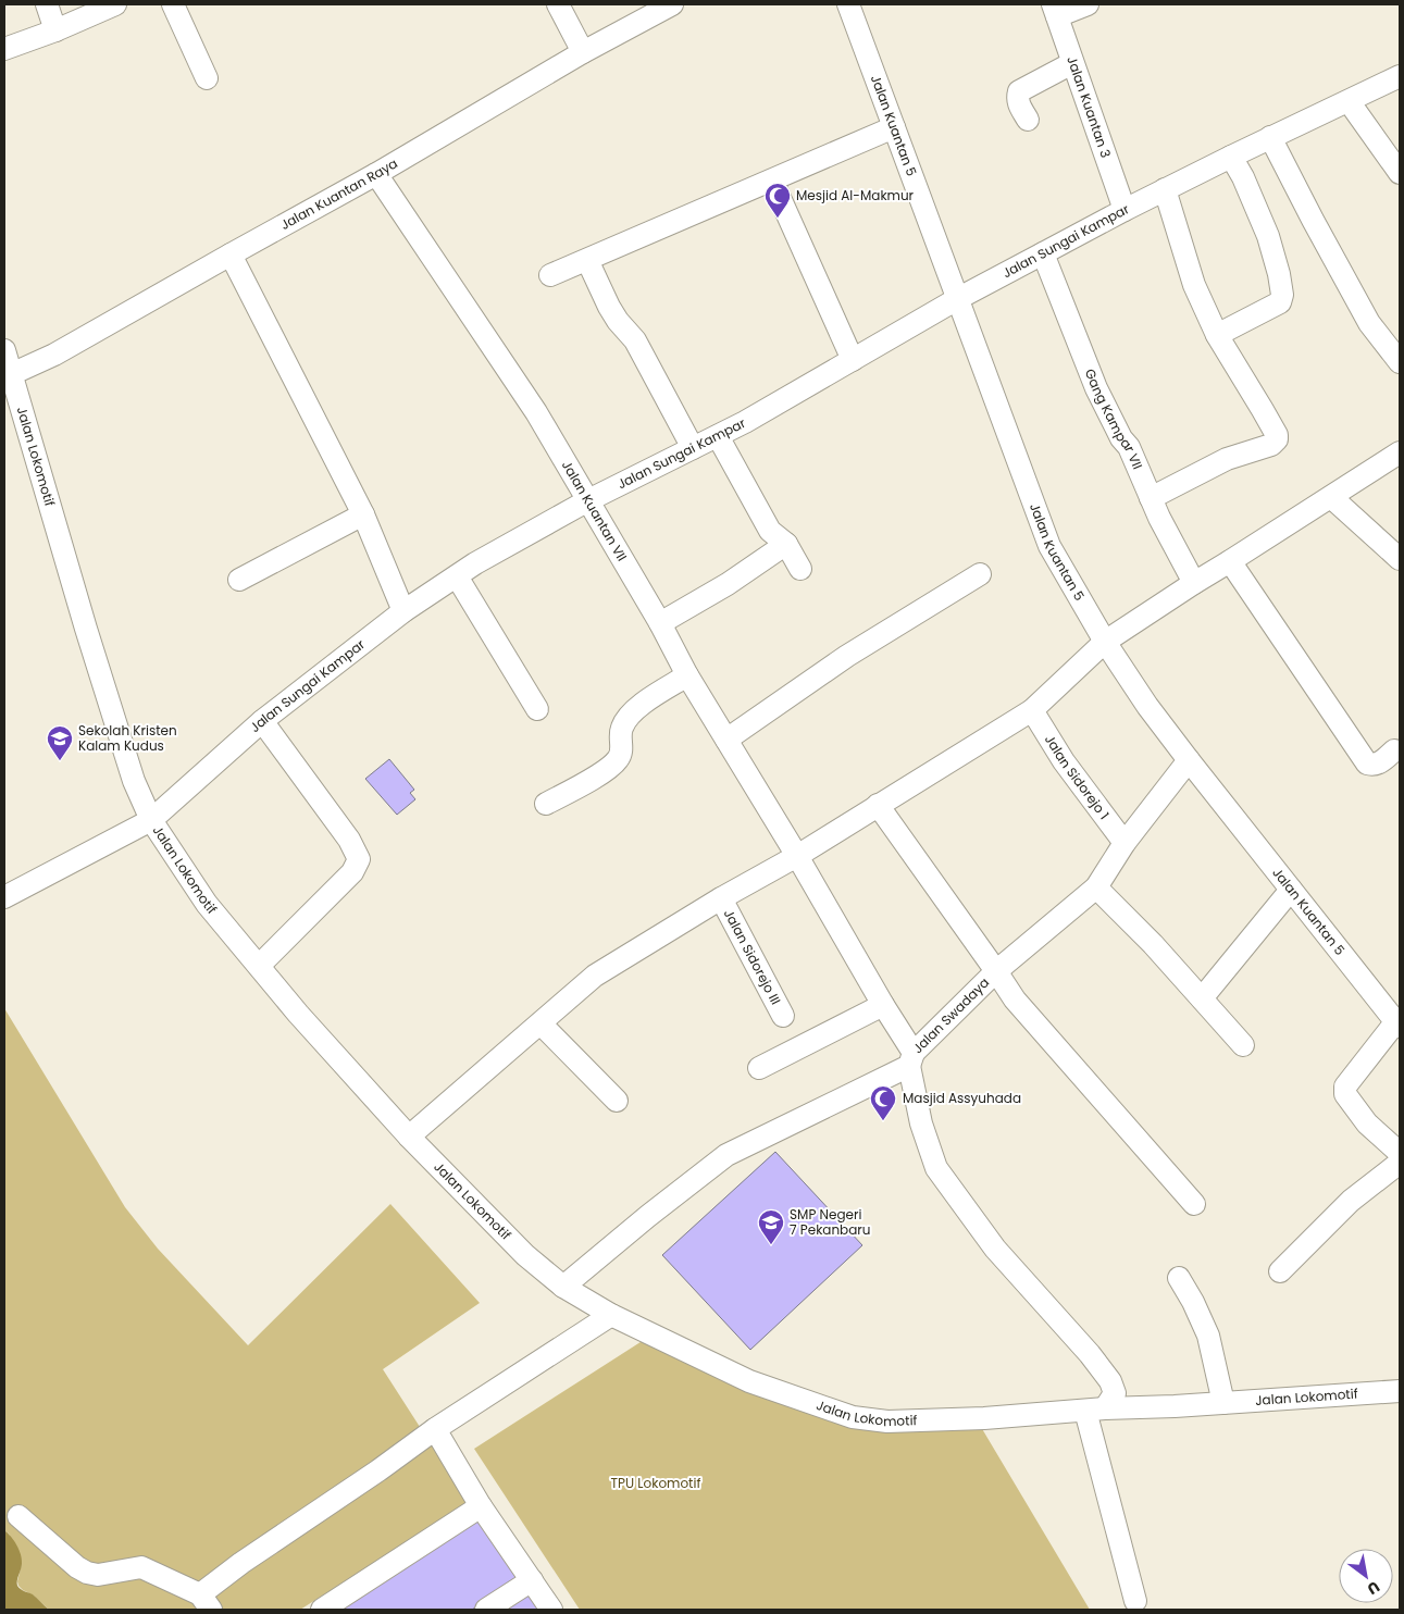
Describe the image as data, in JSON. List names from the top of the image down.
{
  "streets": {
    "street": [
      "Jalan Kuantan 3",
      "Jalan Kuantan 5",
      "Jalan Kuantan Raya",
      "Jalan Sungai Kampar",
      "Gang Kampar VII",
      "Jalan Lokomotif",
      "Jalan Kuantan VII",
      "Jalan Sidorejo 1",
      "Jalan Sidorejo III",
      "Jalan Swadaya"
    ]
  },
  "crossings": [
    ["Jalan Kuantan 3", "Jalan Sungai Kampar"],
    ["Jalan Kuantan 5", "Jalan Sungai Kampar"],
    ["Jalan Kuantan 5", "Jalan Swadaya"],
    ["Jalan Kuantan Raya", "Jalan Lokomotif"],
    ["Jalan Kuantan Raya", "Jalan Kuantan VII"],
    ["Jalan Sungai Kampar", "Gang Kampar VII"],
    ["Jalan Sungai Kampar", "Jalan Lokomotif"],
    ["Jalan Sungai Kampar", "Jalan Kuantan VII"],
    ["Jalan Lokomotif", "Jalan Swadaya"],
    ["Jalan Kuantan VII", "Jalan Swadaya"],
    ["Jalan Sidorejo 1", "Jalan Swadaya"]
  ],
  "parks": ["TPU Lokomotif"],
  "places": {
    "mosque": ["Mesjid Al-Makmur", "Masjid Assyuhada"],
    "school or university": ["Sekolah Kristen Kalam Kudus", "SMP Negeri 7 Pekanbaru"]
  },
  "north": "bottom right"
}
